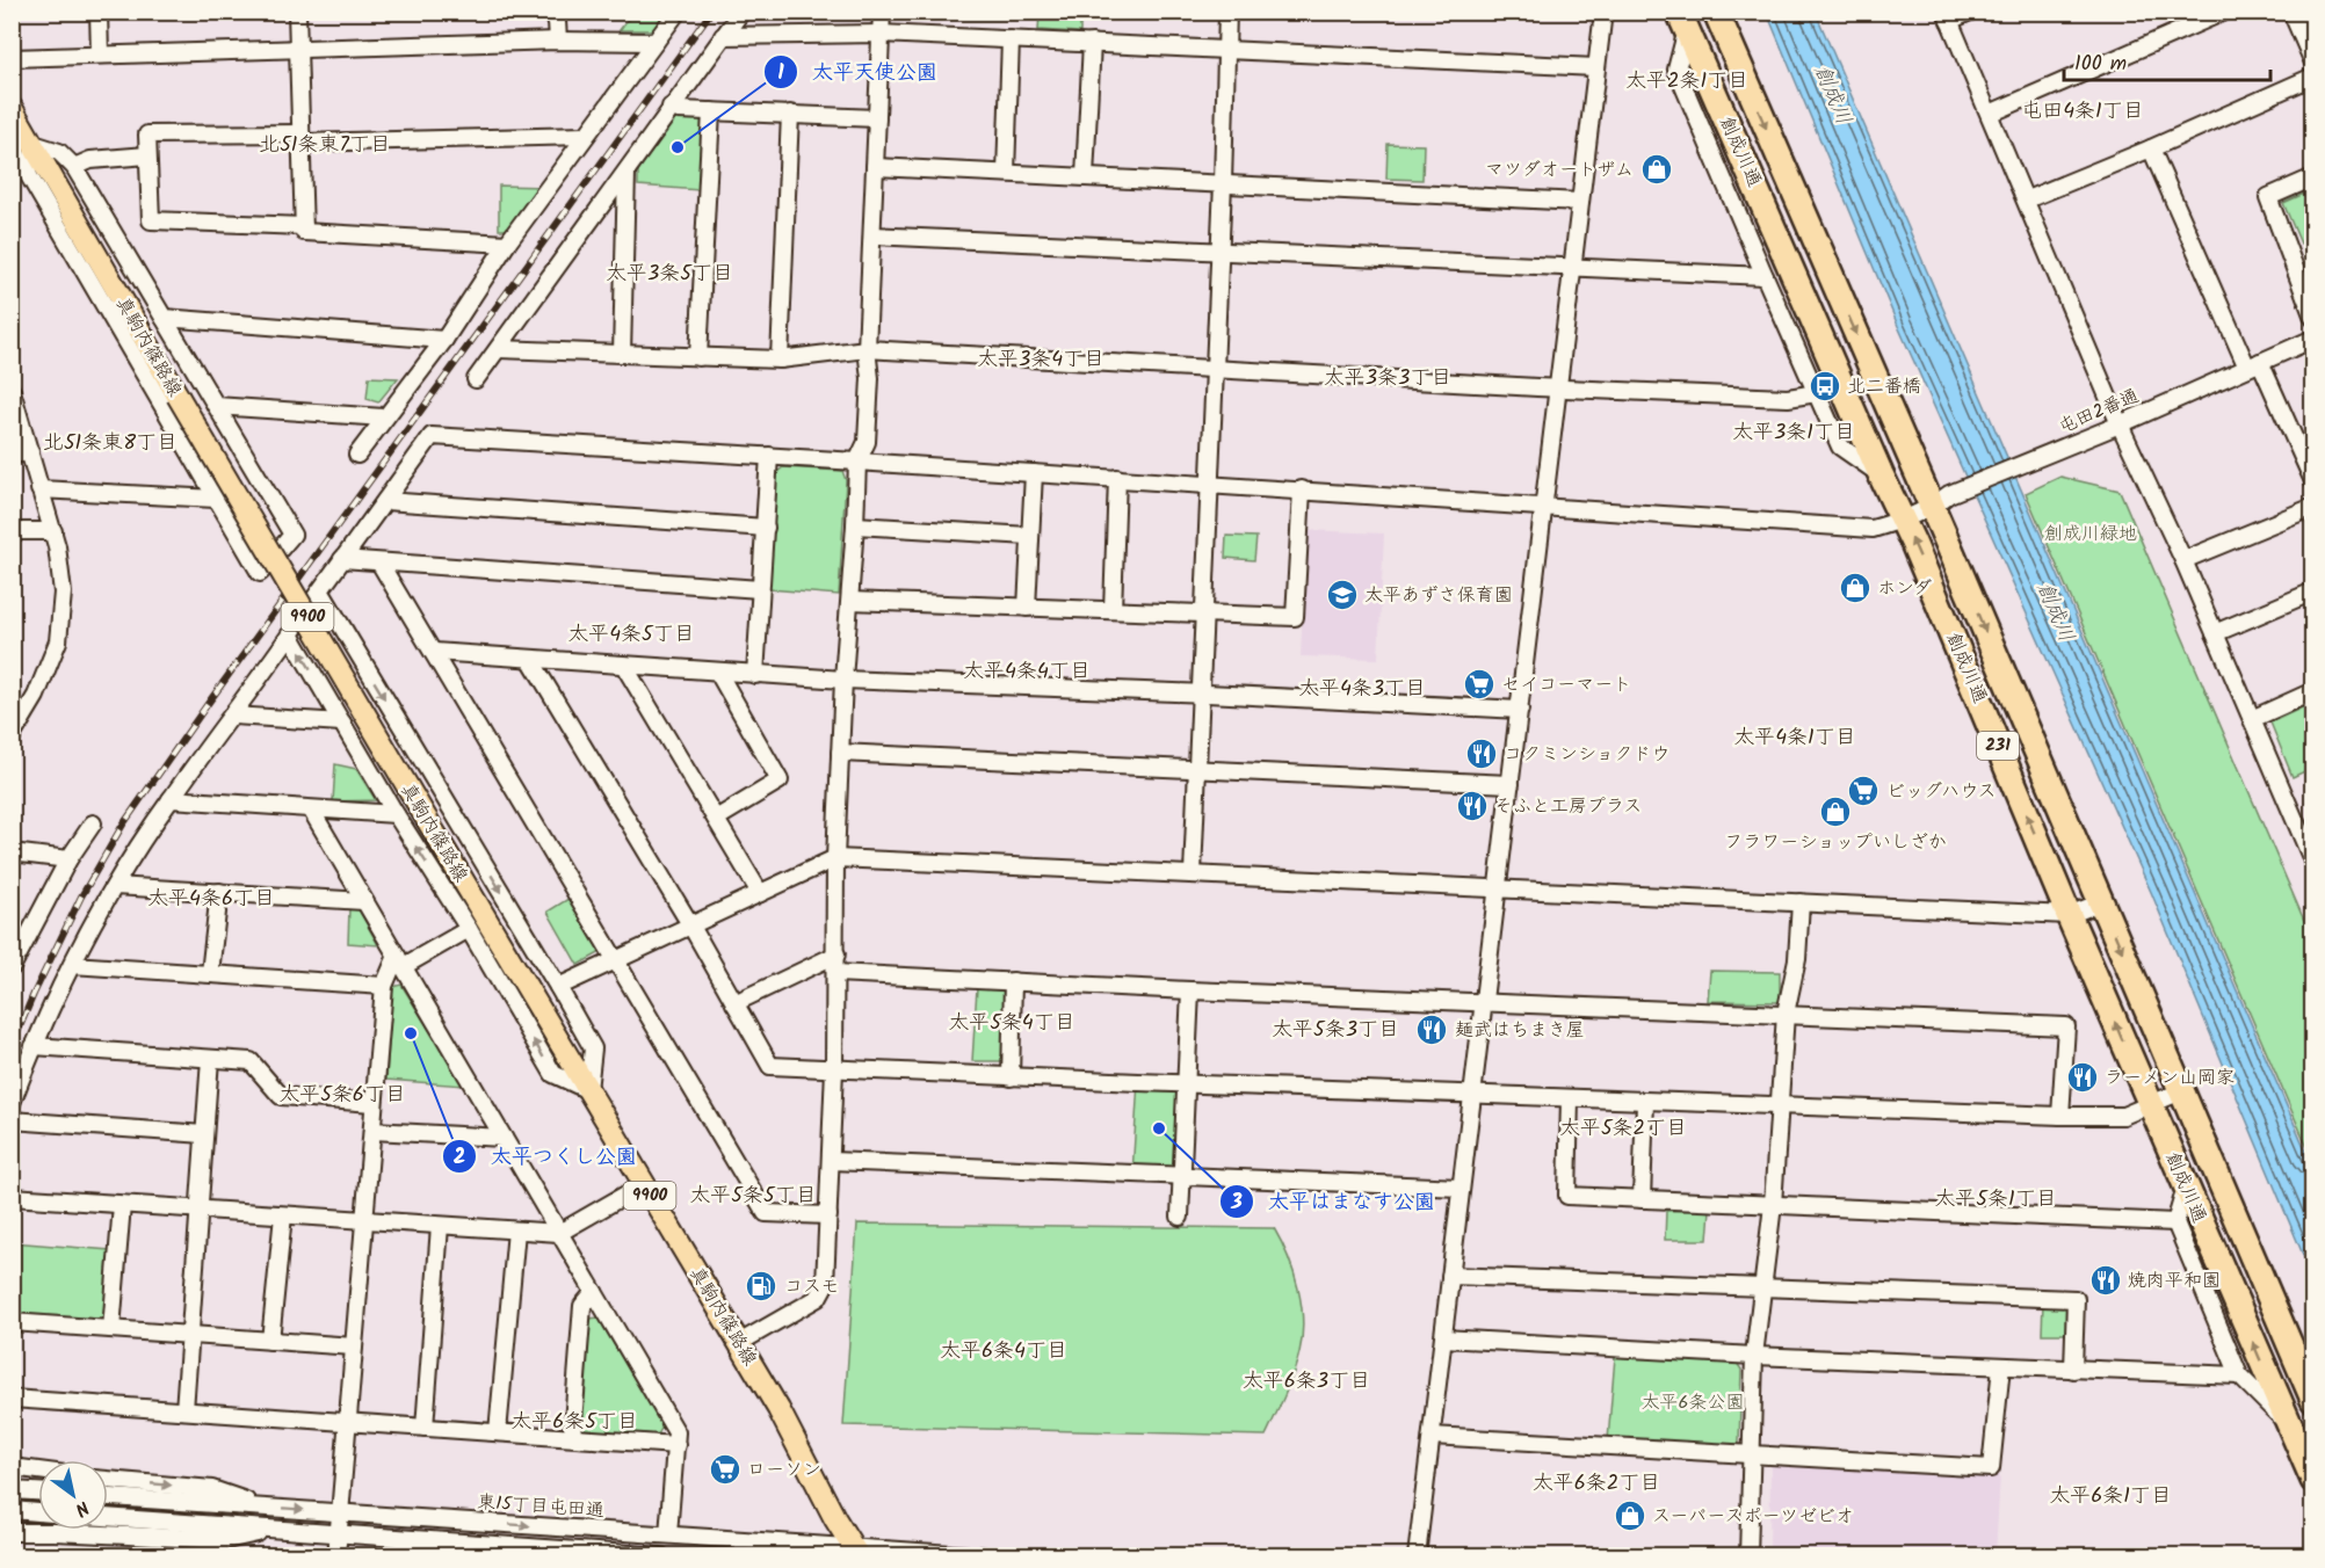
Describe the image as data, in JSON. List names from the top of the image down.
{
  "streets": {
    "highway": ["創成川通", "231"],
    "main road": ["真駒内篠路線", "9900"],
    "street": ["屯田2番通", "東15丁目屯田通"]
  },
  "crossings": [
    ["創成川通", "屯田2番通"],
    ["真駒内篠路線", "東15丁目屯田通"]
  ],
  "districts": [
    "太平2条1丁目",
    "屯田4条1丁目",
    "北51条東7丁目",
    "太平3条5丁目",
    "太平3条4丁目",
    "太平3条3丁目",
    "太平3条1丁目",
    "北51条東8丁目",
    "太平4条5丁目",
    "太平4条4丁目",
    "太平4条3丁目",
    "太平4条1丁目",
    "太平4条6丁目",
    "太平5条4丁目",
    "太平5条3丁目",
    "太平5条6丁目",
    "太平5条2丁目",
    "太平5条5丁目",
    "太平5条1丁目",
    "太平6条4丁目",
    "太平6条3丁目",
    "太平6条5丁目",
    "太平6条2丁目",
    "太平6条1丁目"
  ],
  "water": ["創成川"],
  "parks": ["創成川緑地", "太平6条公園"],
  "places": {
    "other": ["太平天使公園", "太平つくし公園", "太平はまなす公園"],
    "shop": [
      "マツダオートザム",
      "ホンダ",
      "フラワーショップいしざか",
      "スーパースポーツゼビオ"
    ],
    "bus stop": ["北二番橋"],
    "school or university": ["太平あずさ保育園"],
    "supermarket": ["セイコーマート", "ビッグハウス", "ローソン"],
    "restaurant": [
      "コクミンショクドウ",
      "そふと工房プラス",
      "麺武はちまき屋",
      "ラーメン山岡家",
      "焼肉平和園"
    ],
    "fuel station": ["コスモ"]
  },
  "scale_bar": "100 m",
  "north": "bottom right"
}
